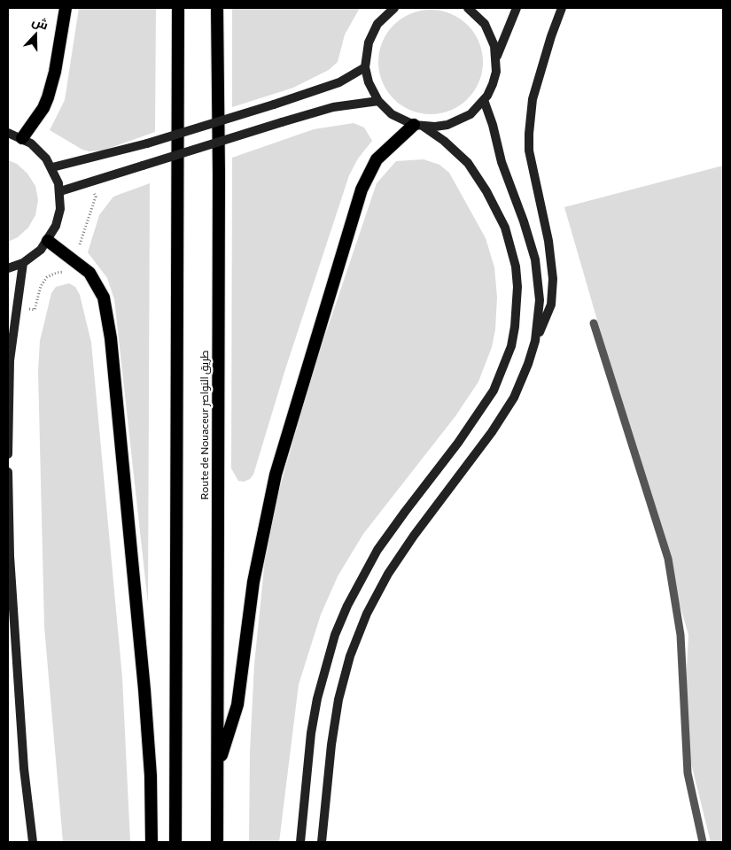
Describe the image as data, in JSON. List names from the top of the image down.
{
  "streets": {
    "highway": ["Route de Nouaceur طريق النواصر"]
  },
  "north": "top"
}
